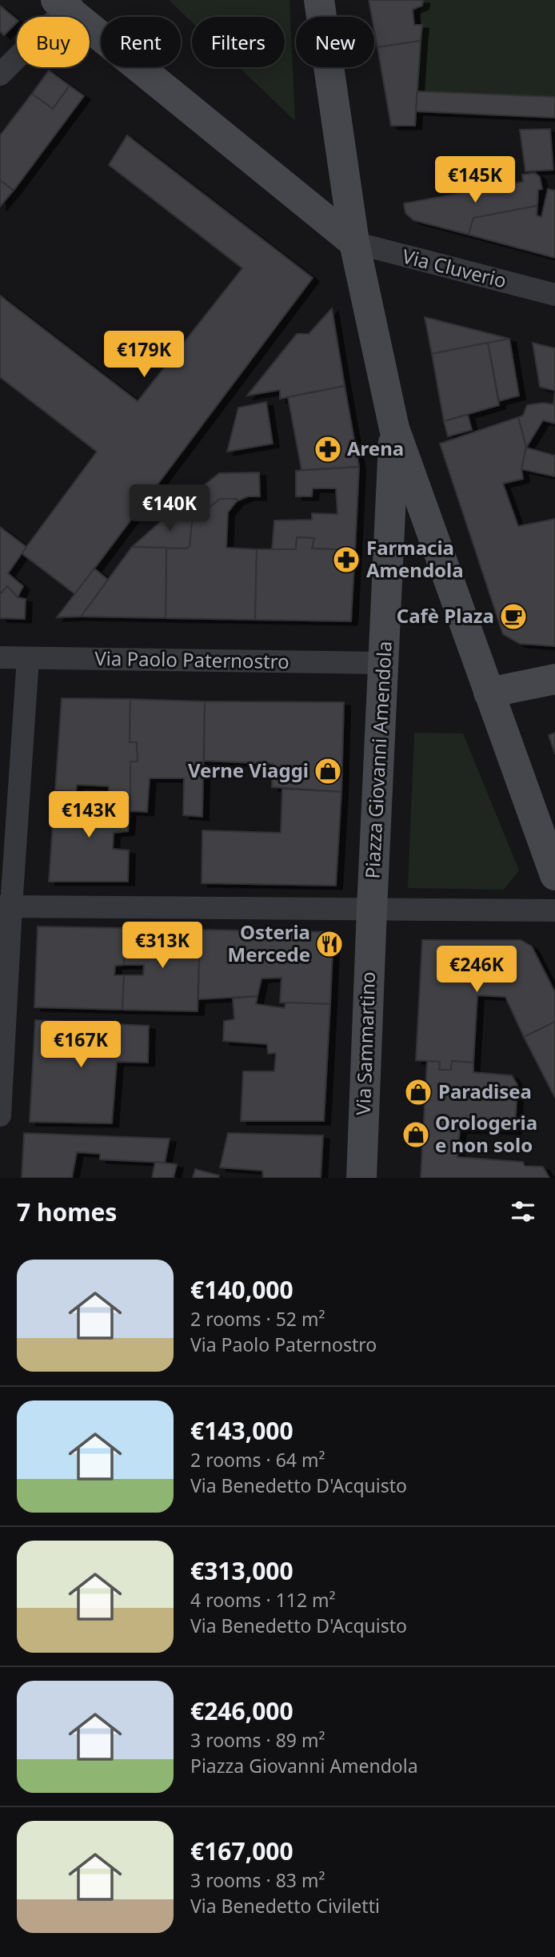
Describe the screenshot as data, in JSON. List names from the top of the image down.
{
  "streets": {
    "street": [
      "Via Cluverio",
      "Via Paolo Paternostro",
      "Piazza Giovanni Amendola",
      "Via Sammartino"
    ]
  },
  "crossings": [
    ["Via Cluverio", "Piazza Giovanni Amendola"],
    ["Via Paolo Paternostro", "Piazza Giovanni Amendola"],
    ["Piazza Giovanni Amendola", "Via Sammartino"]
  ],
  "places": {
    "pharmacy": ["Arena", "Farmacia Amendola"],
    "cafe": ["Cafè Plaza"],
    "shop": ["Verne Viaggi", "Paradisea", "Orologeria e non solo"],
    "restaurant": ["Osteria Mercede"]
  },
  "page": {
    "chip": [
      "Buy",
      "Rent",
      "Filters",
      "New"
    ],
    "price": [
      "€145K",
      "€179K",
      "€140K",
      "€143K",
      "€313K",
      "€246K",
      "€167K"
    ],
    "heading": "7 homes",
    "list": [
      {
        "name": "€140,000",
        "note": "2 rooms · 52 m² · Via Paolo Paternostro"
      },
      {
        "name": "€143,000",
        "note": "2 rooms · 64 m² · Via Benedetto D'Acquisto"
      },
      {
        "name": "€313,000",
        "note": "4 rooms · 112 m² · Via Benedetto D'Acquisto"
      },
      {
        "name": "€246,000",
        "note": "3 rooms · 89 m² · Piazza Giovanni Amendola"
      },
      {
        "name": "€167,000",
        "note": "3 rooms · 83 m² · Via Benedetto Civiletti"
      }
    ]
  }
}
